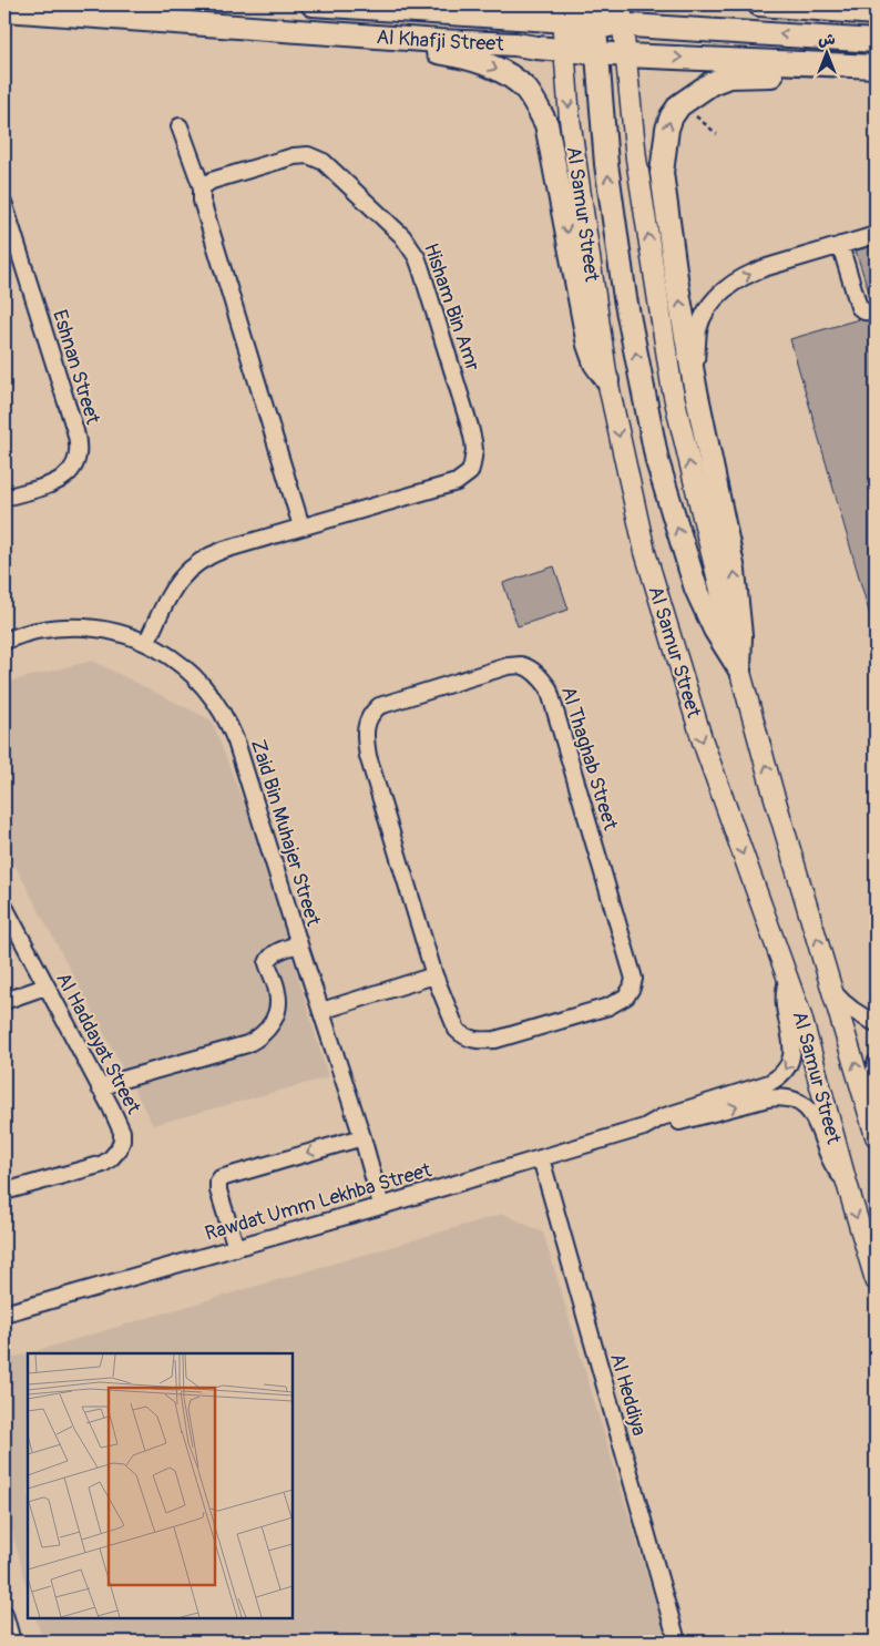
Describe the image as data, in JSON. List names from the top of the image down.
{
  "streets": {
    "highway": ["Al Khafji Street"],
    "main road": ["Al Samur Street"],
    "street": [
      "Hisham Bin Amr",
      "Eshnan Street",
      "Al Thaghab Street",
      "Zaid Bin Muhajer Street",
      "Al Haddayat Street",
      "Rawdat Umm Lekhba Street",
      "Al Heddiya"
    ]
  },
  "crossings": [
    ["Al Khafji Street", "Al Samur Street"],
    ["Al Samur Street", "Rawdat Umm Lekhba Street"],
    ["Hisham Bin Amr", "Zaid Bin Muhajer Street"],
    ["Zaid Bin Muhajer Street", "Rawdat Umm Lekhba Street"],
    ["Rawdat Umm Lekhba Street", "Al Heddiya"]
  ],
  "north": "top"
}
